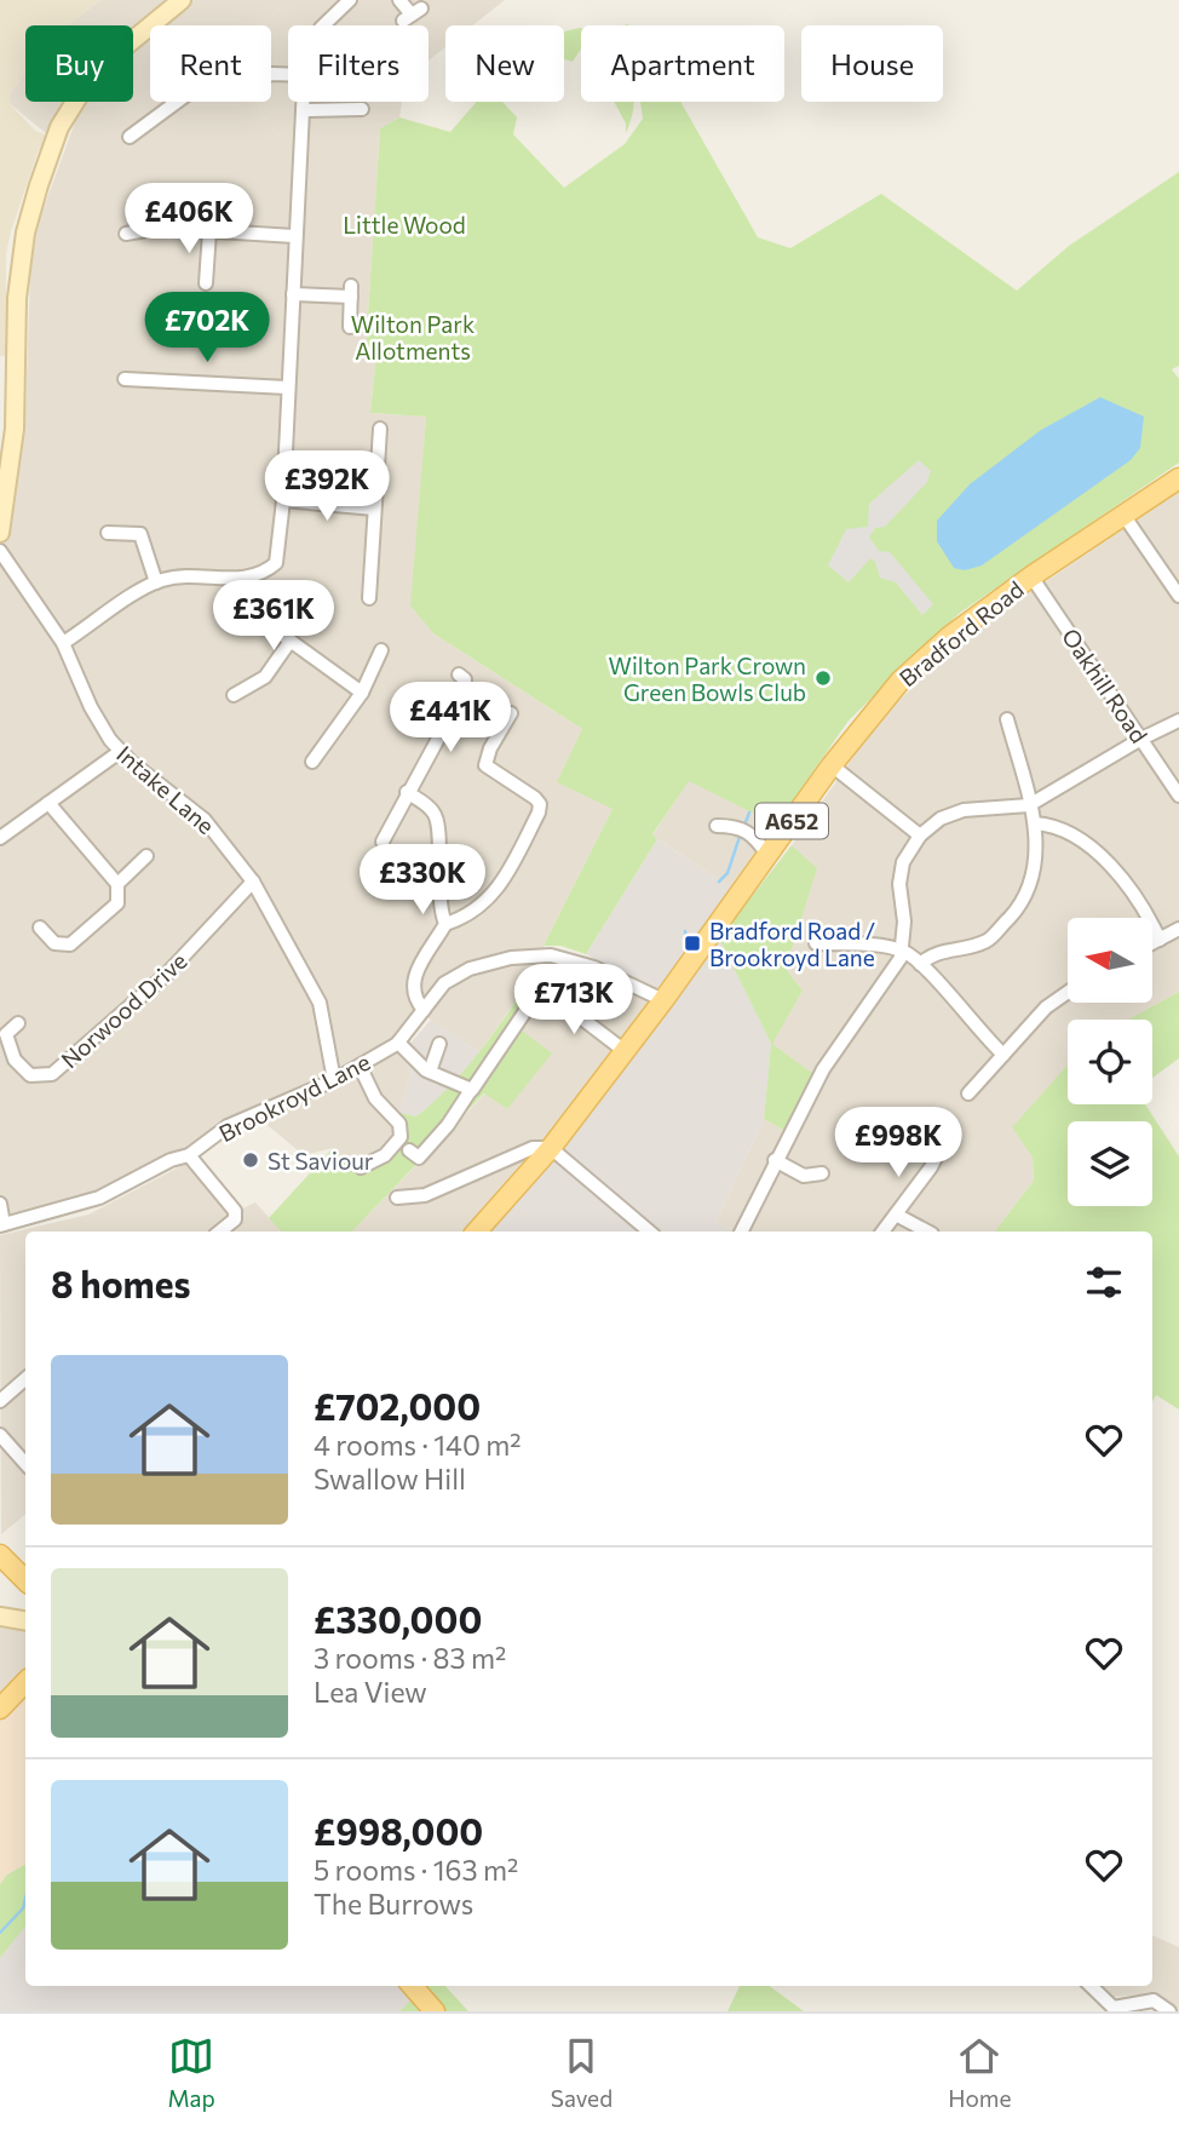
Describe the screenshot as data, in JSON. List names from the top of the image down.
{
  "streets": {
    "main road": ["Bradford Road", "A652"],
    "street": [
      "Oakhill Road",
      "Intake Lane",
      "Norwood Drive",
      "Brookroyd Lane"
    ]
  },
  "crossings": [
    ["Bradford Road", "Oakhill Road"],
    ["Bradford Road", "Brookroyd Lane"],
    ["Intake Lane", "Norwood Drive"],
    ["Intake Lane", "Brookroyd Lane"]
  ],
  "parks": ["Little Wood", "Wilton Park Allotments"],
  "places": {
    "other": ["Wilton Park Crown Green Bowls Club", "St Saviour"],
    "transit": ["Bradford Road / Brookroyd Lane"]
  },
  "north": "left",
  "page": {
    "chip": [
      "Buy",
      "Rent",
      "Filters",
      "New",
      "Apartment",
      "House"
    ],
    "price": [
      "£406K",
      "£702K",
      "£392K",
      "£361K",
      "£441K",
      "£330K",
      "£713K",
      "£998K"
    ],
    "heading": "8 homes",
    "list": [
      {
        "name": "£702,000",
        "note": "4 rooms · 140 m² · Swallow Hill"
      },
      {
        "name": "£330,000",
        "note": "3 rooms · 83 m² · Lea View"
      },
      {
        "name": "£998,000",
        "note": "5 rooms · 163 m² · The Burrows"
      }
    ],
    "tabs": ["Map", "Saved", "Home"]
  }
}
